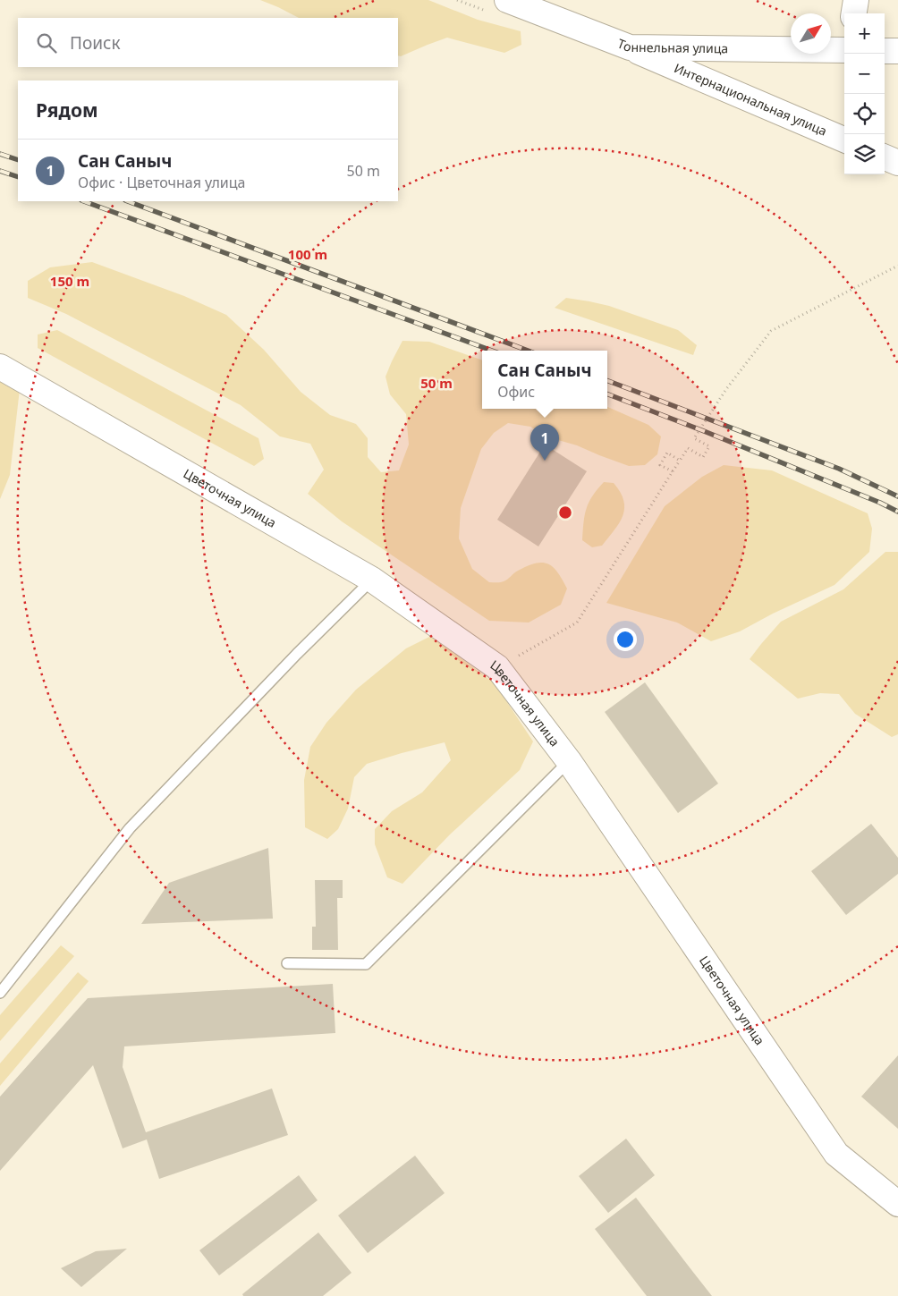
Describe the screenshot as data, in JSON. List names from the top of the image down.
{
  "streets": {
    "street": ["Тоннельная улица", "Интернациональная улица", "Цветочная улица"]
  },
  "crossings": [
    ["Тоннельная улица", "Интернациональная улица"]
  ],
  "north": "top right",
  "page": {
    "map_buttons": ["+", "−"],
    "search": "Поиск",
    "heading": "Рядом",
    "list": [
      {
        "mark": "1",
        "name": "Сан Саныч",
        "note": "Офис · Цветочная улица",
        "value": "50 m"
      }
    ],
    "popup": ["Сан Саныч", "Офис"],
    "pins": "1"
  },
  "rings": ["100 m", "150 m", "50 m"]
}
